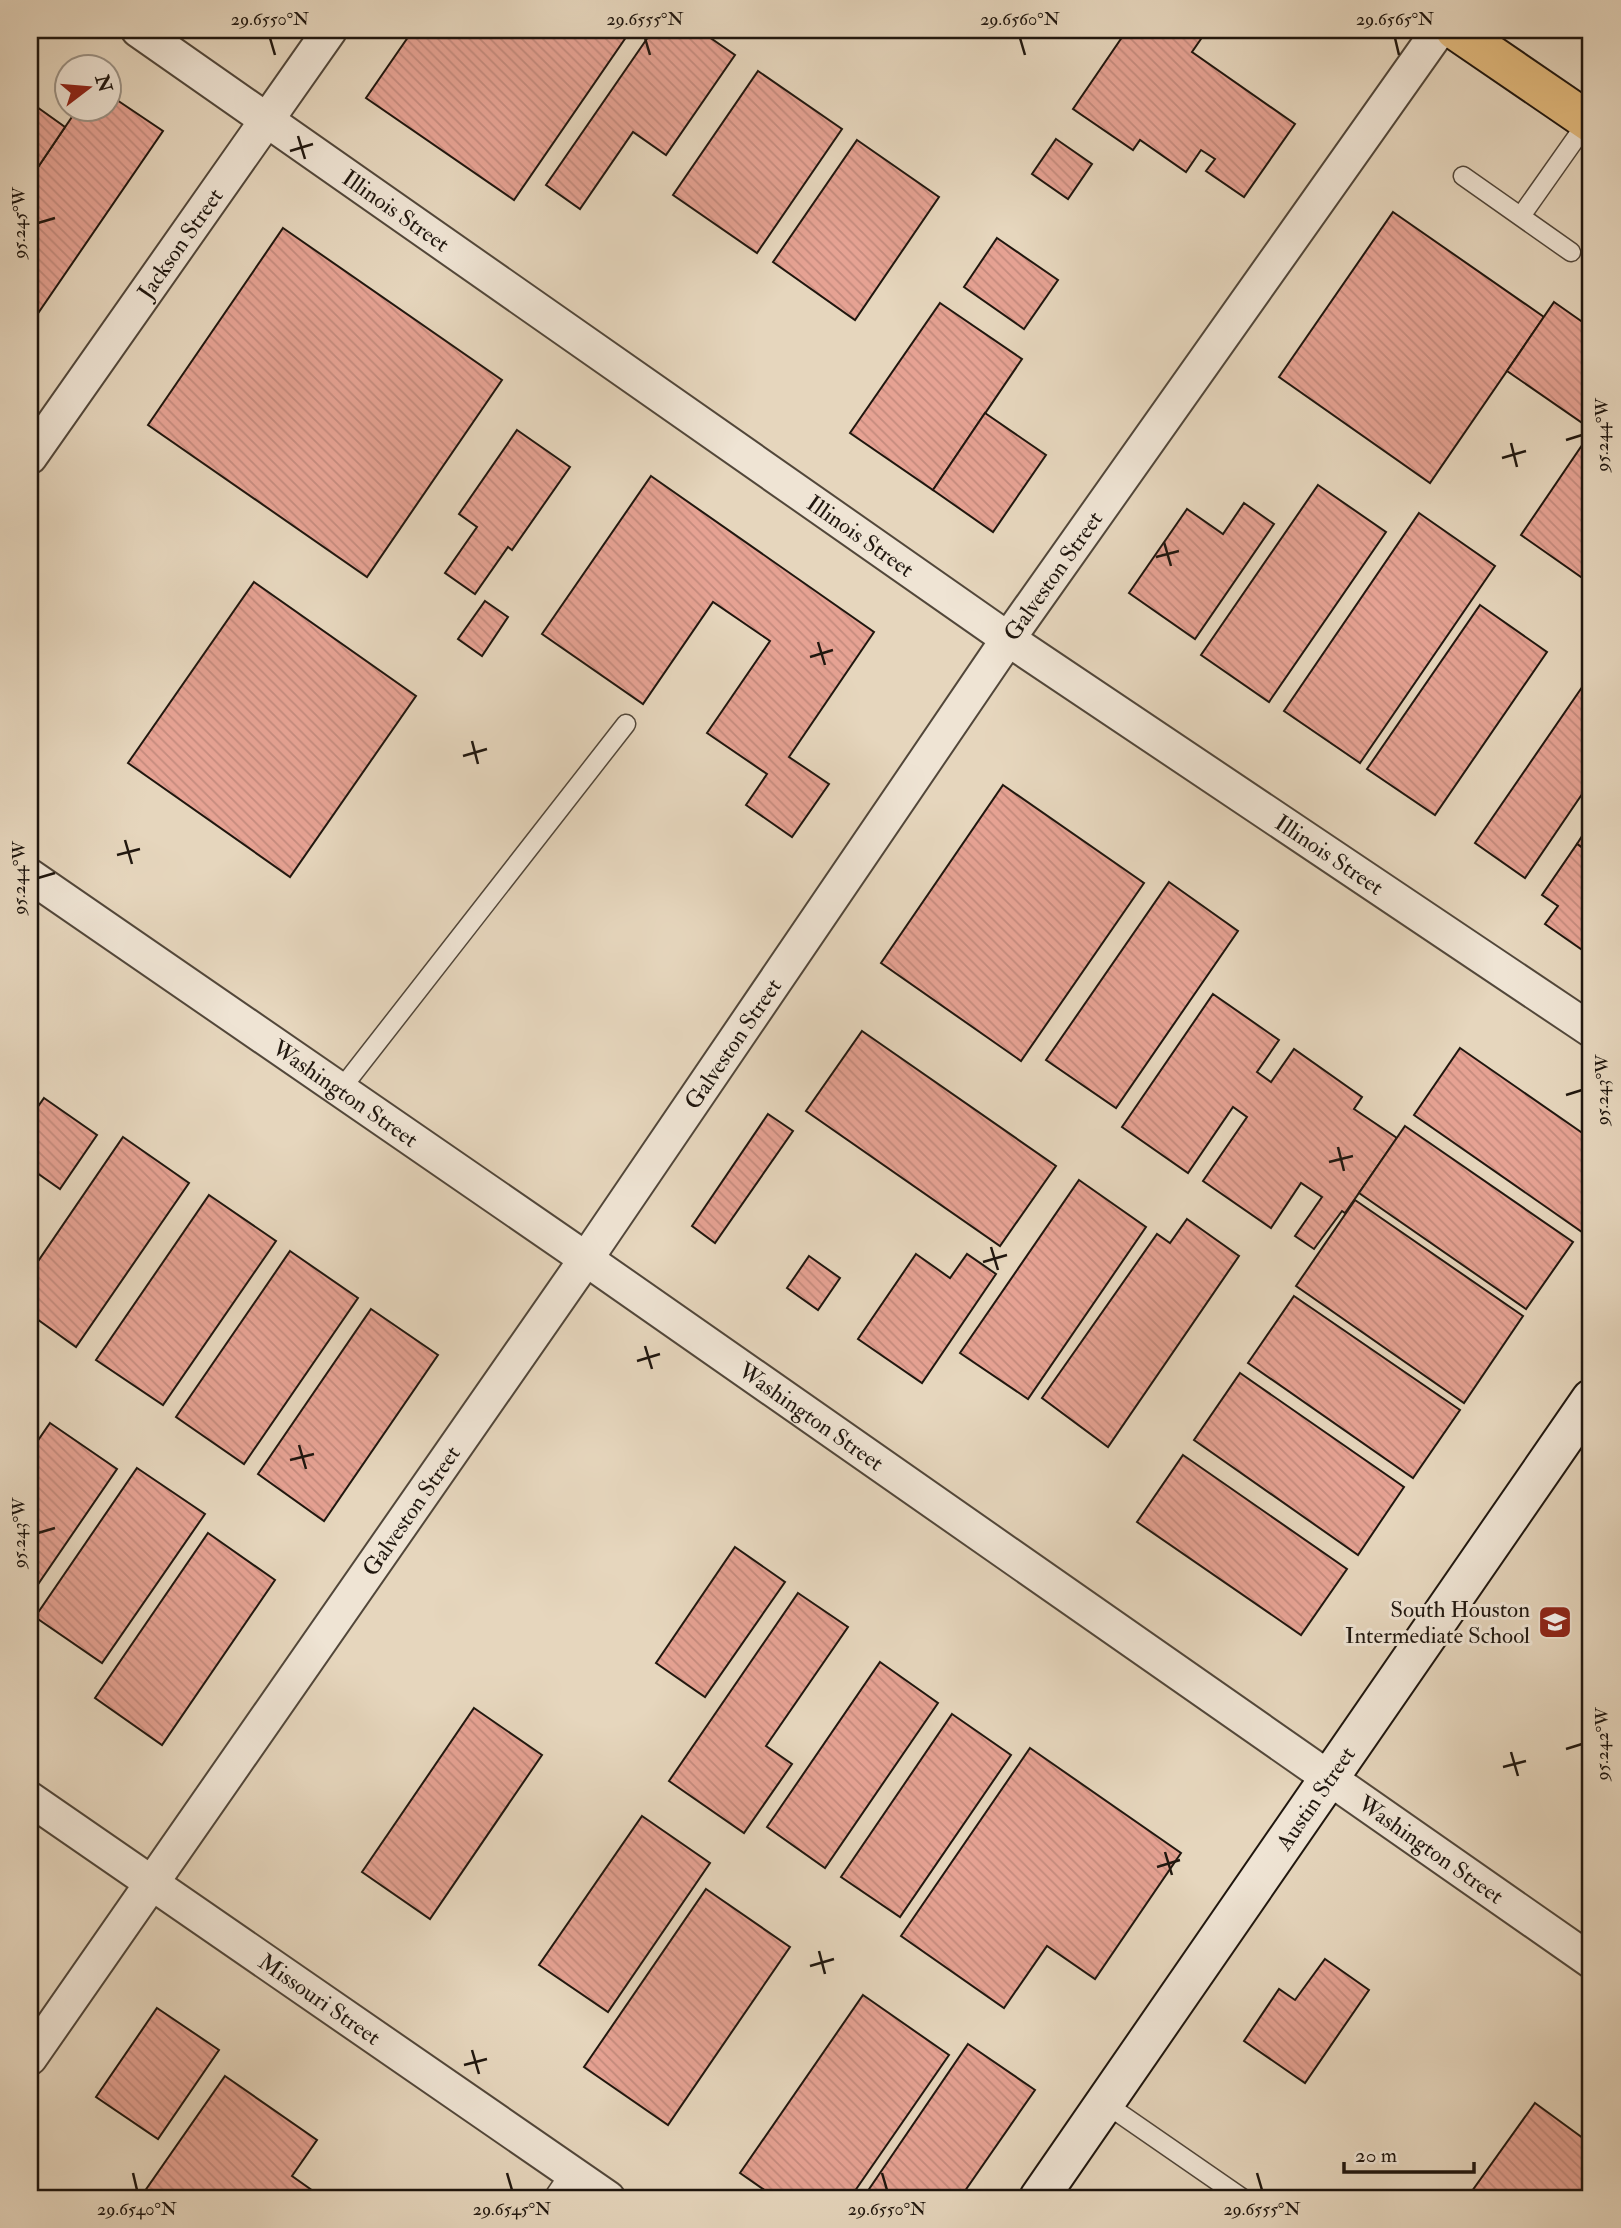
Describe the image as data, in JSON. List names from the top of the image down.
{
  "streets": {
    "street": [
      "Illinois Street",
      "Jackson Street",
      "Galveston Street",
      "Washington Street",
      "Austin Street",
      "Missouri Street"
    ]
  },
  "crossings": [
    ["Illinois Street", "Jackson Street"],
    ["Illinois Street", "Galveston Street"],
    ["Galveston Street", "Washington Street"],
    ["Galveston Street", "Missouri Street"],
    ["Washington Street", "Austin Street"]
  ],
  "places": {
    "school or university": ["South Houston Intermediate School"]
  },
  "scale_bar": "20 m",
  "north": "right",
  "coordinates": [
    "29.6550°N",
    "29.6555°N",
    "29.6560°N",
    "29.6565°N",
    "95.245°W",
    "95.244°W",
    "95.243°W",
    "95.242°W",
    "29.6540°N",
    "29.6545°N"
  ]
}
